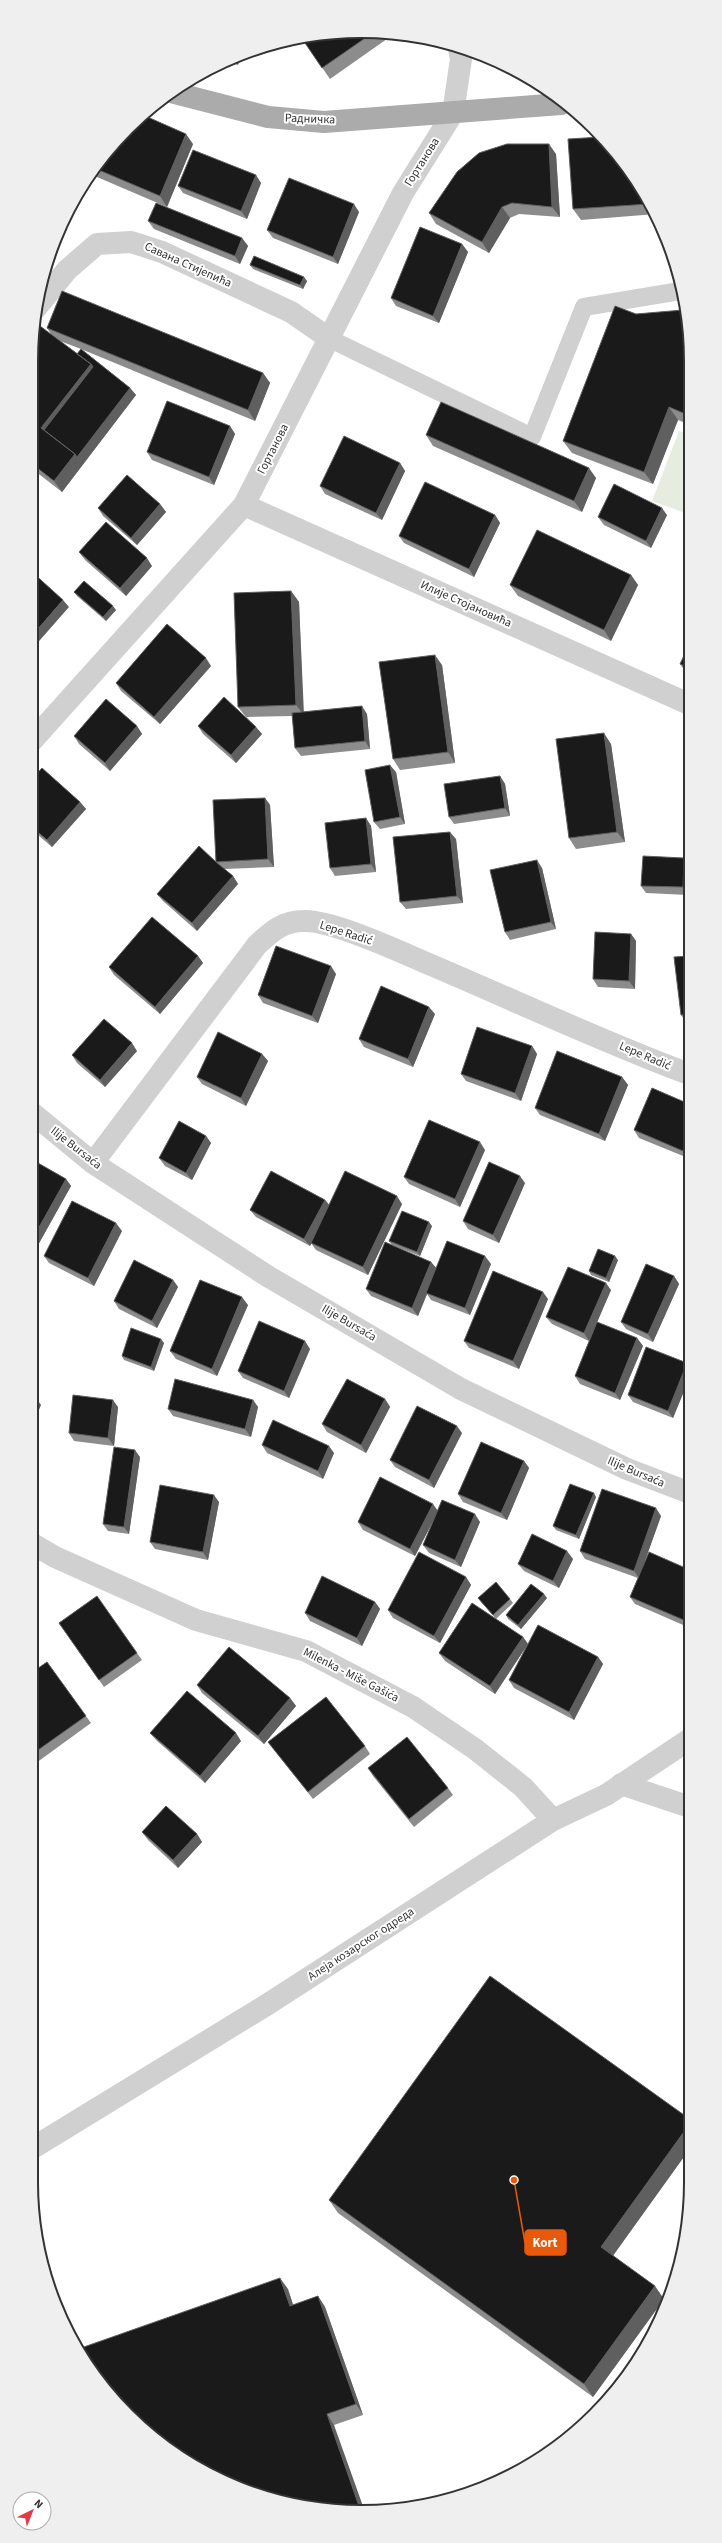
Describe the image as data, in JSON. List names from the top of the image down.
{
  "streets": {
    "main road": ["Радничка"],
    "street": [
      "Гортанова",
      "Савана Стијепића",
      "Илије Стојановића",
      "Lepe Radić",
      "Ilije Bursaća",
      "Milenka - Miše Gašića",
      "Алеја козарског одреда"
    ]
  },
  "crossings": [
    ["Радничка", "Гортанова"],
    ["Гортанова", "Савана Стијепића"],
    ["Гортанова", "Илије Стојановића"],
    ["Lepe Radić", "Ilije Bursaća"],
    ["Milenka - Miše Gašića", "Алеја козарског одреда"]
  ],
  "places": ["Kort"],
  "north": "top right"
}
